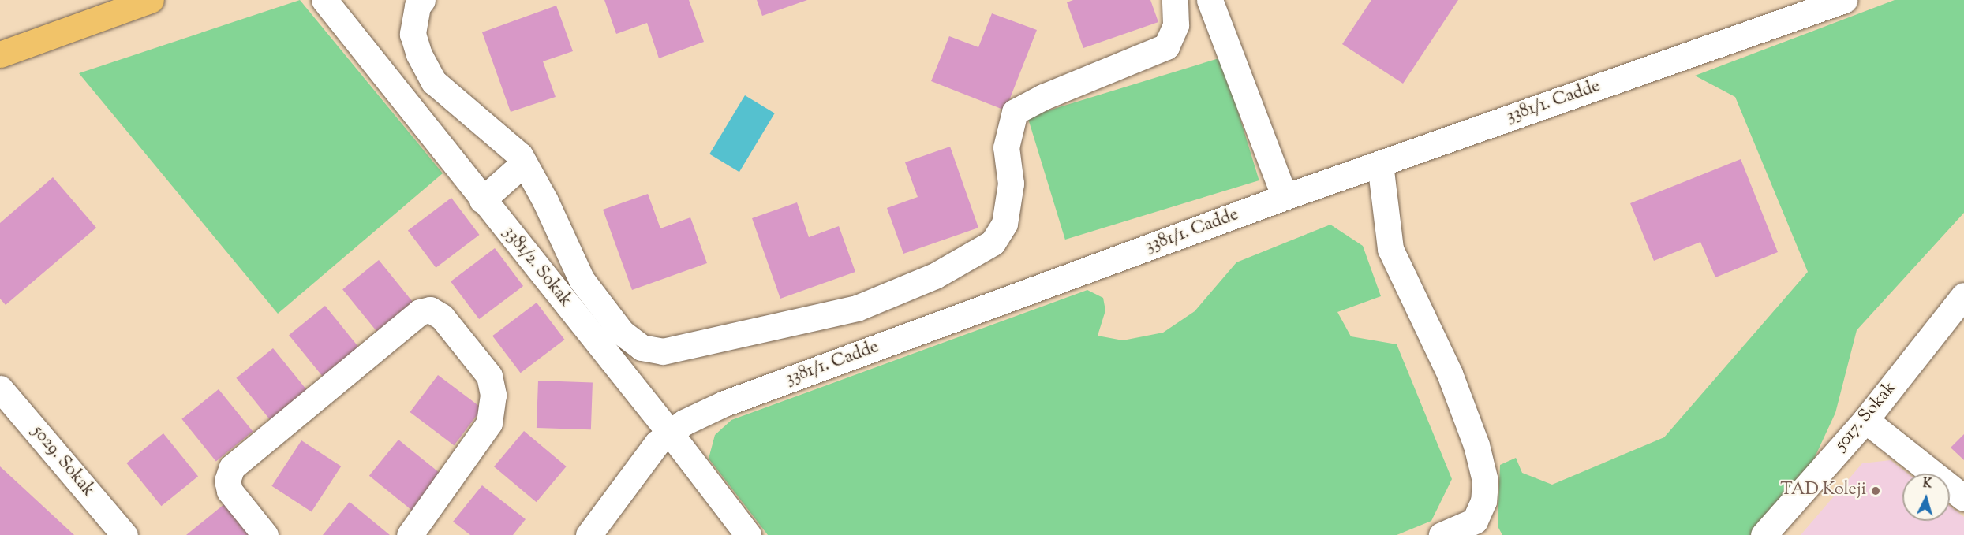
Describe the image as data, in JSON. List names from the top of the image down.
{
  "streets": {
    "street": [
      "3381/1. Cadde",
      "3381/2. Sokak",
      "5017. Sokak",
      "5029. Sokak"
    ]
  },
  "crossings": [
    ["3381/1. Cadde", "3381/2. Sokak"]
  ],
  "places": ["TAD Koleji"],
  "north": "top"
}
